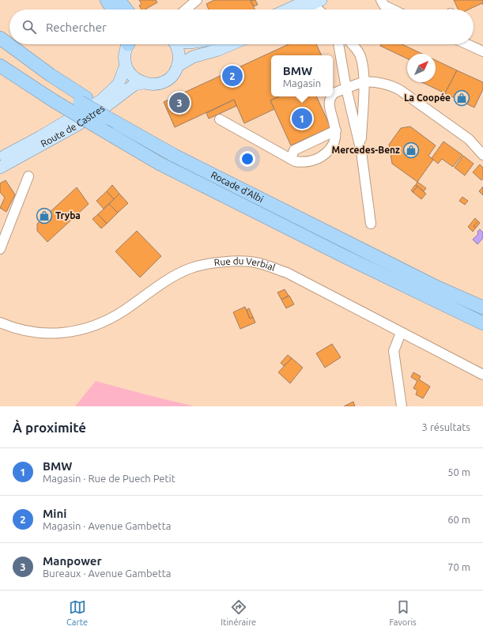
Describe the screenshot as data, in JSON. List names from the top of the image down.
{
  "streets": {
    "highway": ["Rocade d'Albi"],
    "main road": ["Route de Castres"],
    "street": ["Rue du Verbial"]
  },
  "places": {
    "shop": ["La Coopée", "Mercedes-Benz", "Tryba"]
  },
  "north": "top right",
  "page": {
    "search": "Rechercher",
    "popup": ["BMW", "Magasin"],
    "pins": ["2", "3", "1"],
    "heading": ["À proximité", "3 résultats"],
    "list": [
      {
        "mark": "1",
        "name": "BMW",
        "note": "Magasin · Rue de Puech Petit",
        "value": "50 m"
      },
      {
        "mark": "2",
        "name": "Mini",
        "note": "Magasin · Avenue Gambetta",
        "value": "60 m"
      },
      {
        "mark": "3",
        "name": "Manpower",
        "note": "Bureaux · Avenue Gambetta",
        "value": "70 m"
      }
    ],
    "nav": ["Carte", "Itinéraire", "Favoris"]
  }
}
